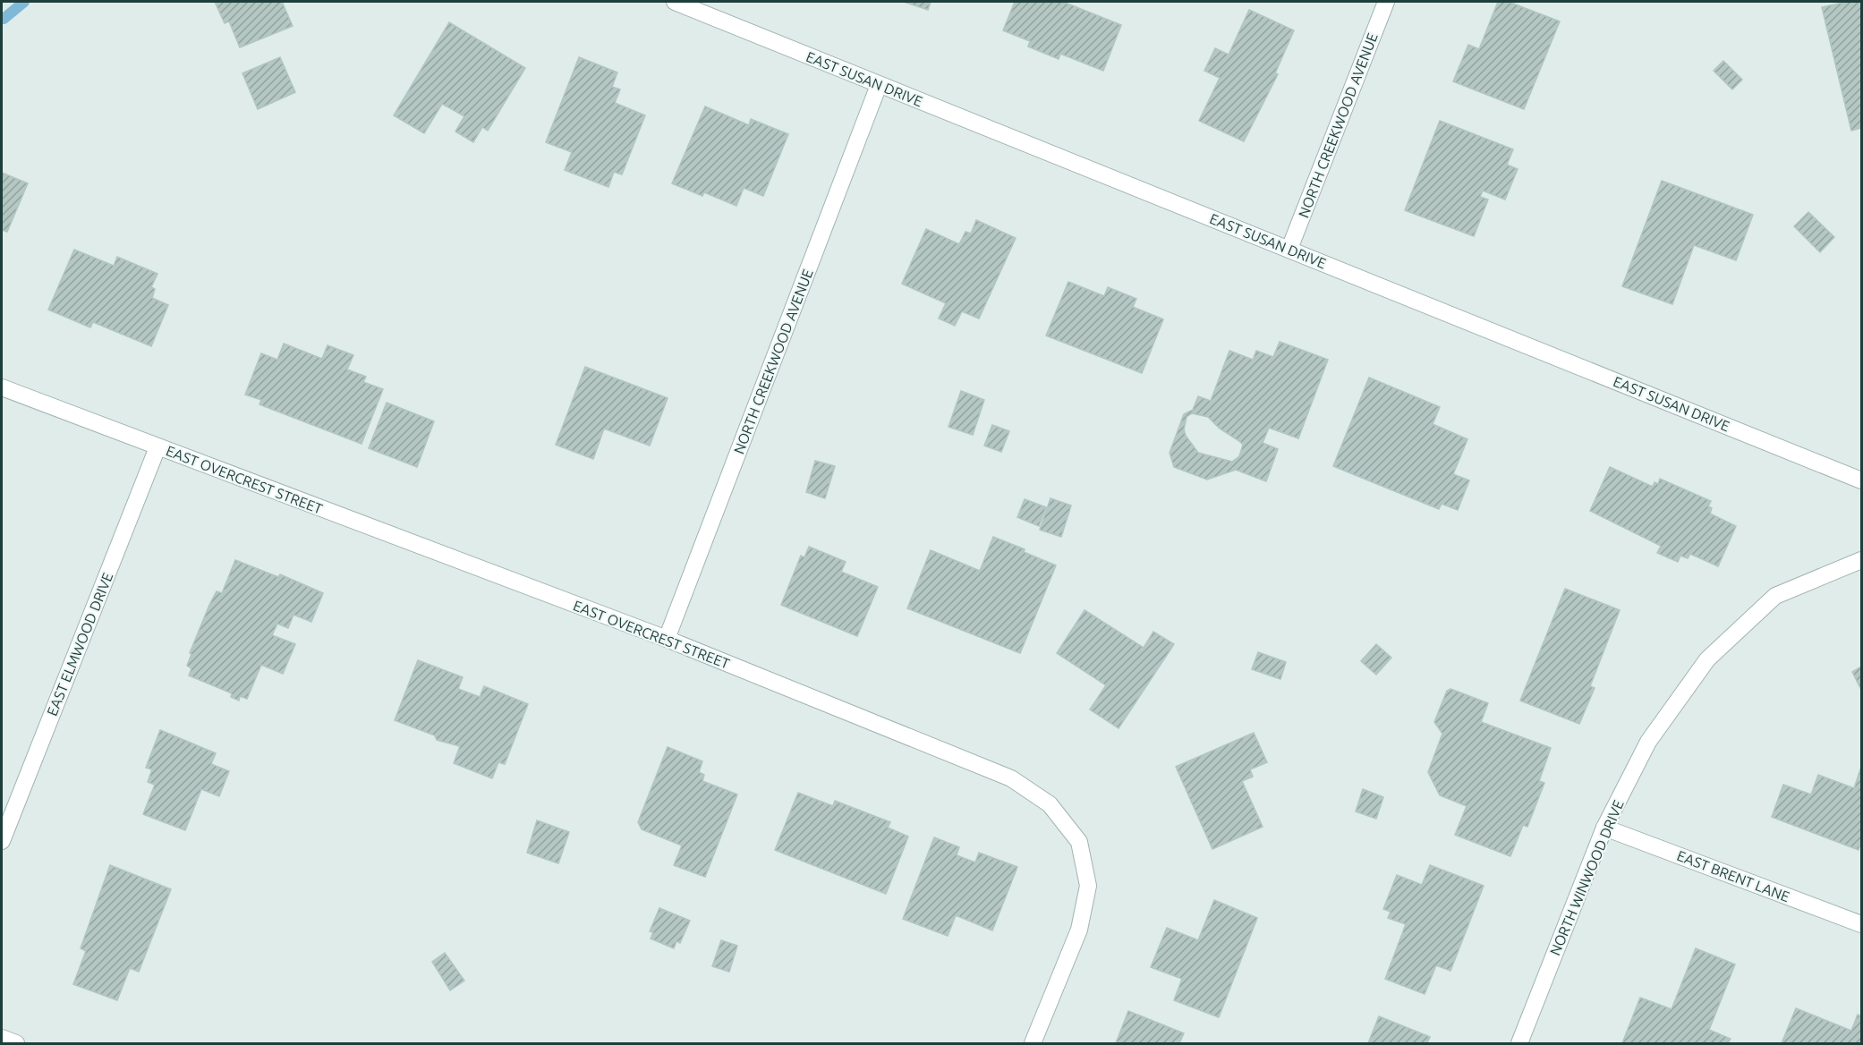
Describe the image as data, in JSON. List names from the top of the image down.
{
  "streets": {
    "street": [
      "EAST SUSAN DRIVE",
      "NORTH CREEKWOOD AVENUE",
      "EAST OVERCREST STREET",
      "EAST ELMWOOD DRIVE",
      "EAST BRENT LANE",
      "NORTH WINWOOD DRIVE"
    ]
  },
  "crossings": [
    ["EAST SUSAN DRIVE", "NORTH CREEKWOOD AVENUE"],
    ["NORTH CREEKWOOD AVENUE", "EAST OVERCREST STREET"],
    ["EAST OVERCREST STREET", "EAST ELMWOOD DRIVE"],
    ["EAST BRENT LANE", "NORTH WINWOOD DRIVE"]
  ]
}
